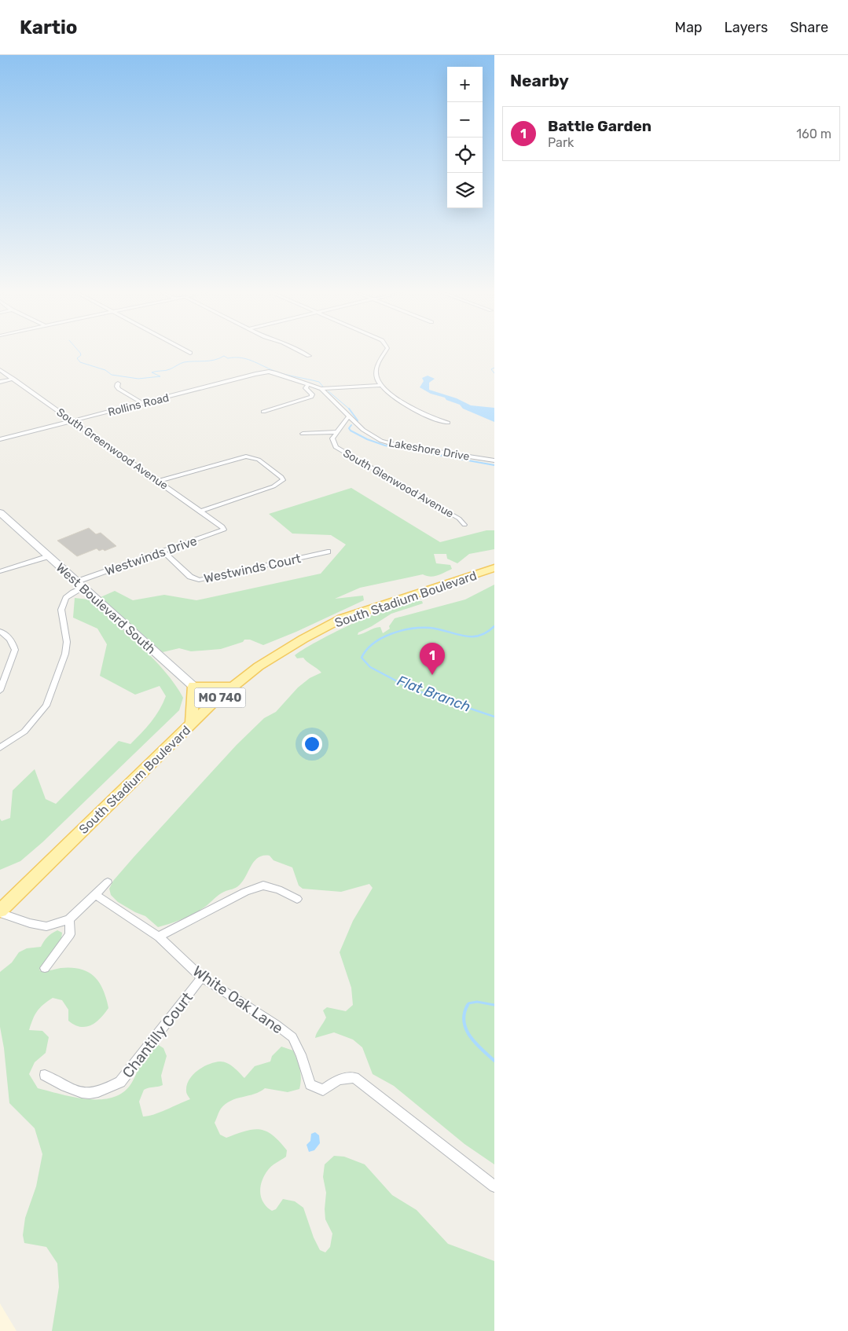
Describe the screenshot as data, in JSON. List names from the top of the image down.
{
  "streets": {
    "main road": ["South Stadium Boulevard", "West Boulevard South", "MO 740"],
    "street": [
      "Rollins Road",
      "South Greenwood Avenue",
      "Lakeshore Drive",
      "South Glenwood Avenue",
      "Westwinds Drive",
      "Westwinds Court",
      "White Oak Lane",
      "Chantilly Court"
    ]
  },
  "crossings": [
    ["Rollins Road", "South Greenwood Avenue"],
    ["South Greenwood Avenue", "Westwinds Drive"],
    ["Lakeshore Drive", "South Glenwood Avenue"],
    ["Westwinds Drive", "Westwinds Court"],
    ["Westwinds Drive", "West Boulevard South"],
    ["South Stadium Boulevard", "West Boulevard South"],
    ["White Oak Lane", "Chantilly Court"]
  ],
  "water": ["Flat Branch"],
  "page": {
    "header": "Kartio",
    "nav": ["Map", "Layers", "Share"],
    "heading": "Nearby",
    "map_buttons": ["+", "−"],
    "list": [
      {
        "mark": "1",
        "name": "Battle Garden",
        "note": "Park",
        "value": "160 m"
      }
    ],
    "pins": "1"
  }
}
